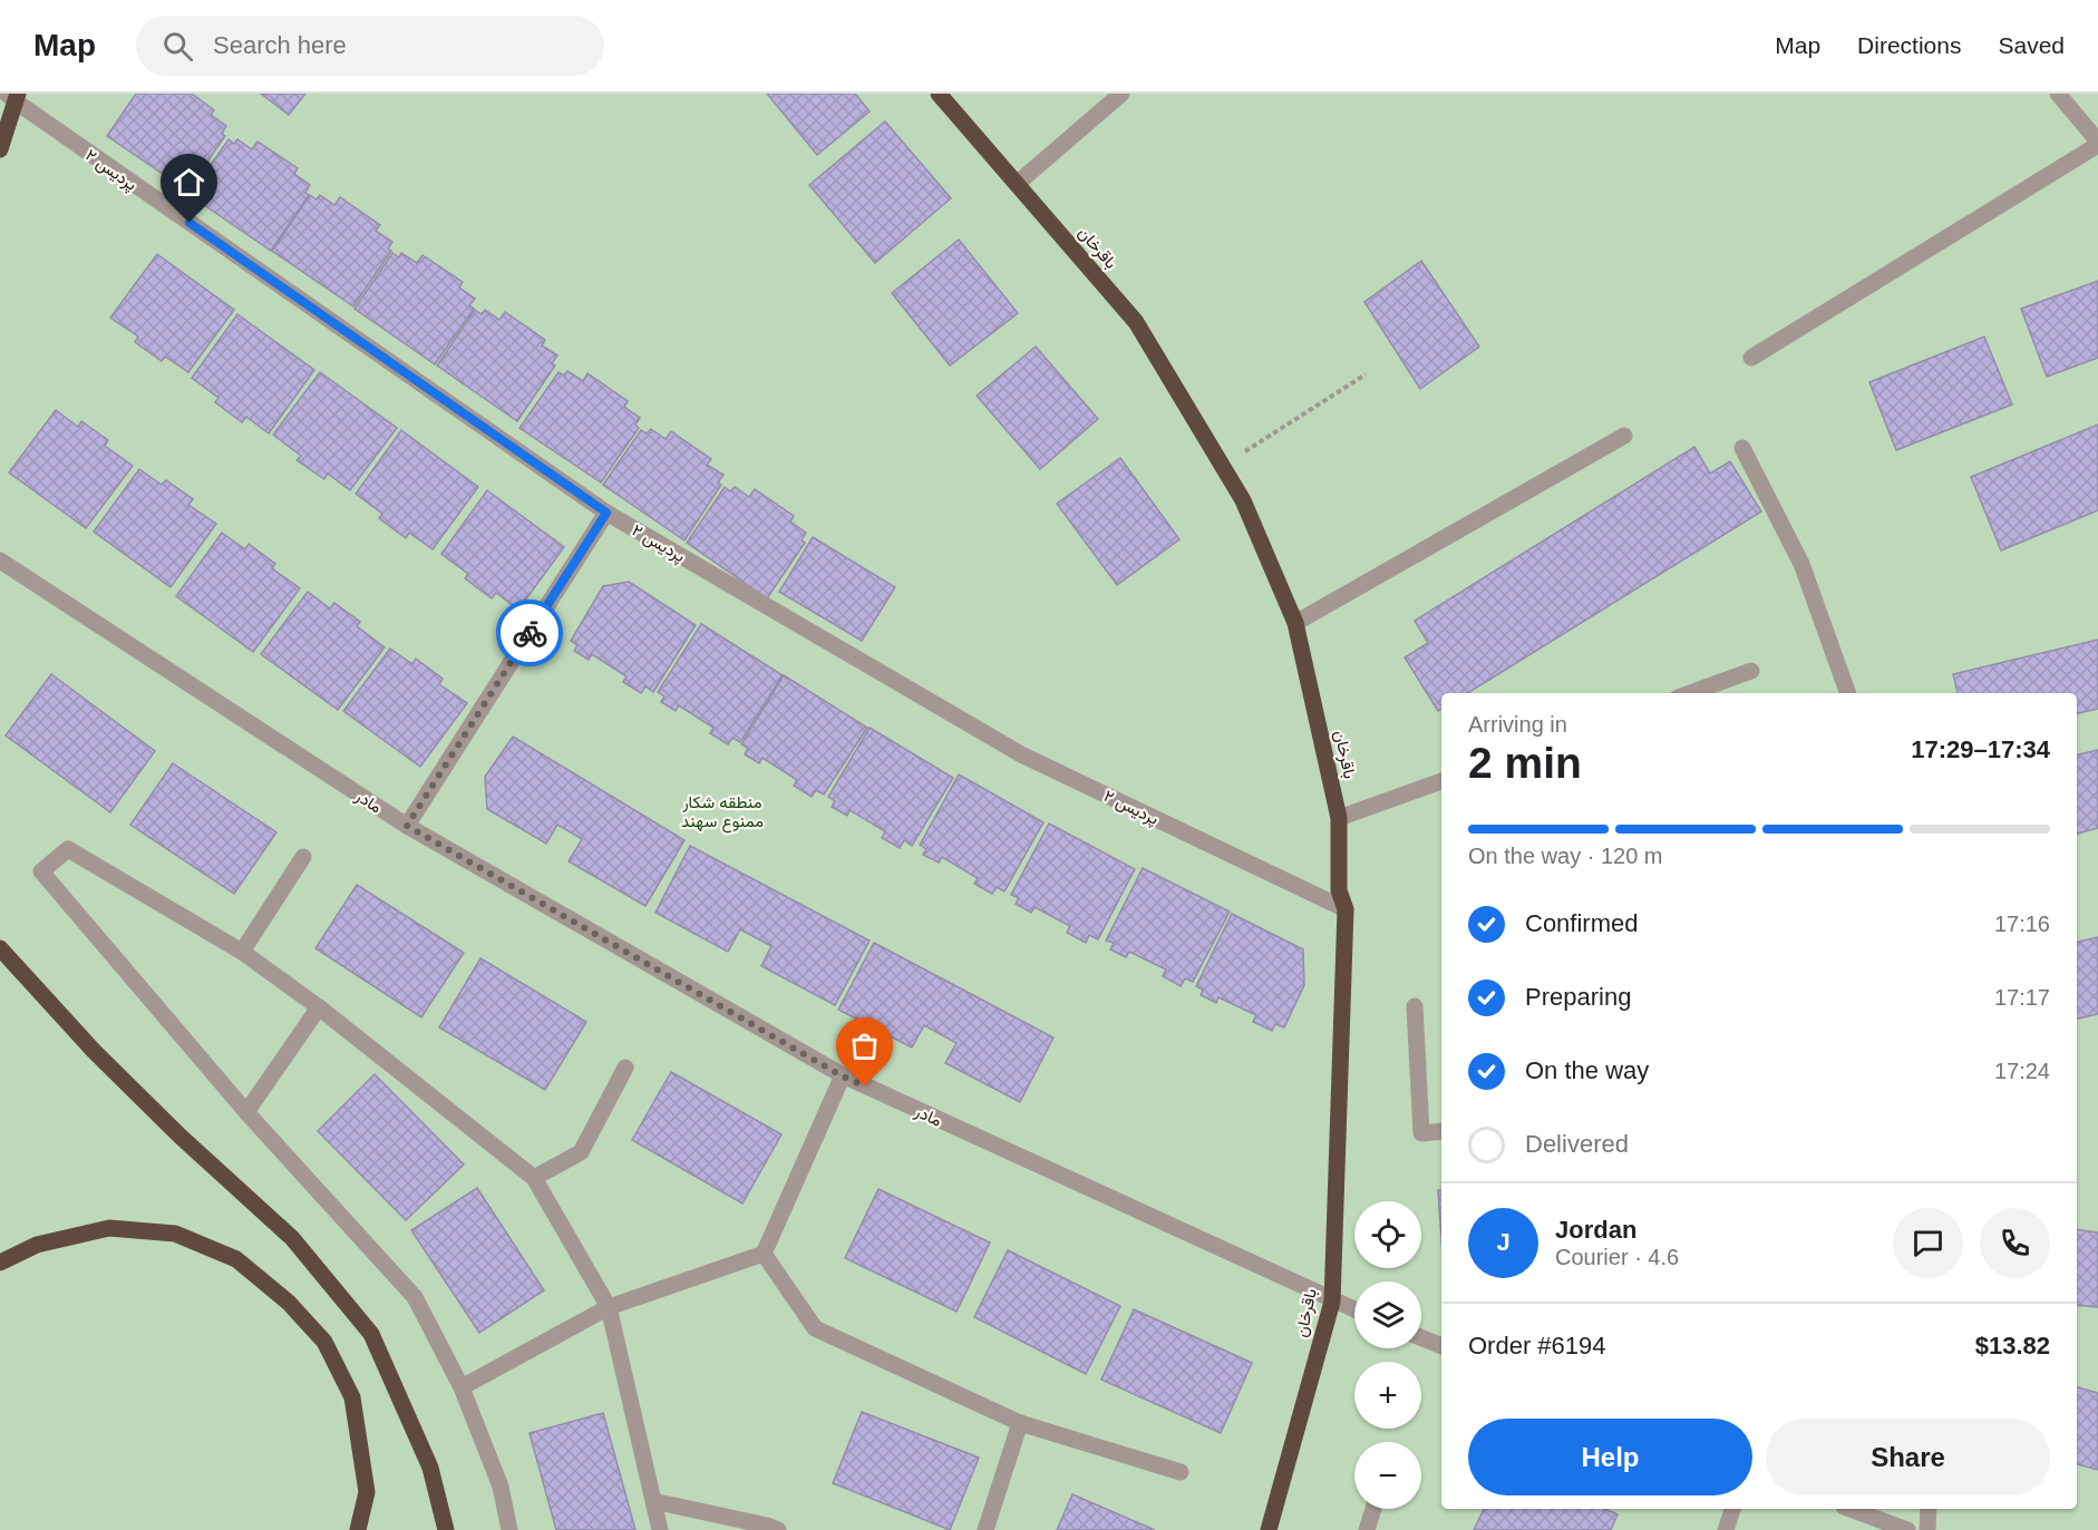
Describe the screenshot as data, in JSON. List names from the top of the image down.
{
  "streets": {
    "main road": ["باقرخان"],
    "street": ["پردیس ۲", "مادر"]
  },
  "crossings": [
    ["پردیس ۲", "باقرخان"],
    ["باقرخان", "مادر"]
  ],
  "parks": ["منطقه شکار ممنوع سهند"],
  "page": {
    "header": "Map",
    "search": "Search here",
    "nav": ["Map", "Directions", "Saved"],
    "heading": ["2 min", "Arriving in", "17:29–17:34"],
    "panel": [
      "Jordan",
      "Courier · 4.6",
      "Order #6194",
      "$13.82"
    ],
    "bar": "On the way · 120 m",
    "list": [
      ["Confirmed", "17:16"],
      ["Preparing", "17:17"],
      ["On the way", "17:24"],
      "Delivered"
    ],
    "map_buttons": ["+", "−"],
    "round": "J",
    "buttons": ["Help", "Share"]
  }
}
